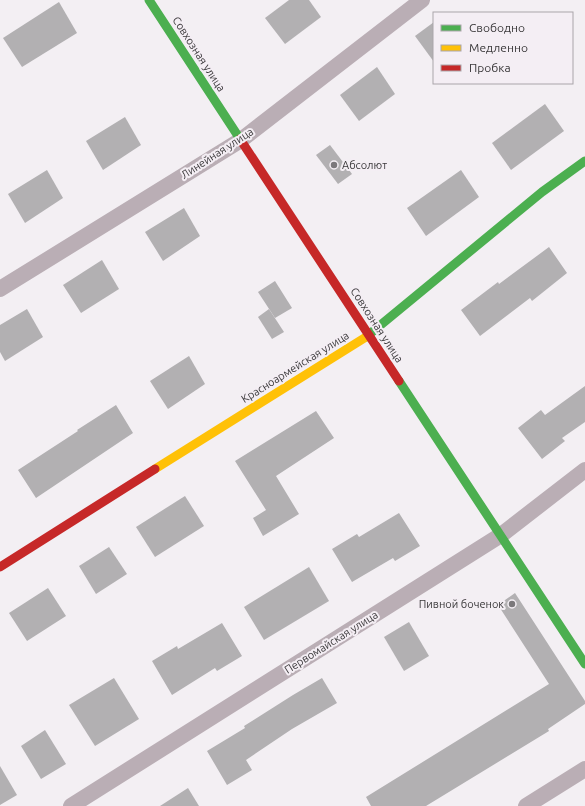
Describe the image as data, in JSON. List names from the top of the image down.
{
  "streets": {
    "street": [
      "Совхозная улица",
      "Линейная улица",
      "Красноармейская улица",
      "Первомайская улица"
    ]
  },
  "crossings": [
    ["Совхозная улица", "Линейная улица"],
    ["Совхозная улица", "Красноармейская улица"],
    ["Совхозная улица", "Первомайская улица"]
  ],
  "places": ["Абсолют", "Пивной боченок"],
  "legend": ["Свободно", "Медленно", "Пробка"]
}
